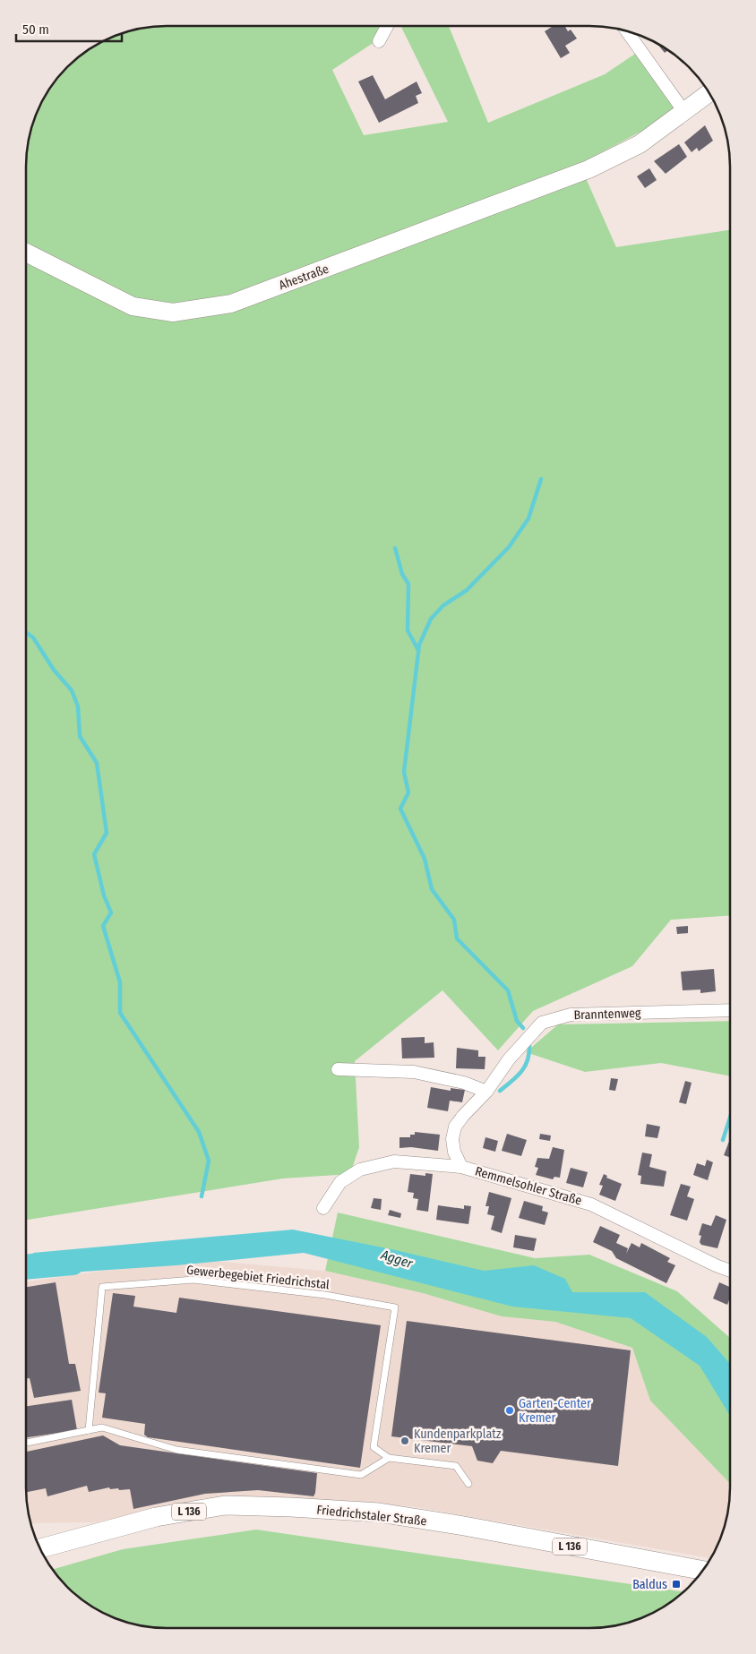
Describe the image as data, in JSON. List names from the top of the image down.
{
  "streets": {
    "main road": ["Ahestraße", "L 136", "Friedrichstaler Straße"],
    "street": ["Branntenweg", "Remmelsohler Straße"],
    "lane": ["Gewerbegebiet Friedrichstal"]
  },
  "crossings": [
    ["Branntenweg", "Remmelsohler Straße"]
  ],
  "water": ["Agger"],
  "places": {
    "other": ["Garten-Center Kremer", "Kundenparkplatz Kremer"],
    "transit": ["Baldus"]
  },
  "scale_bar": "50 m"
}
